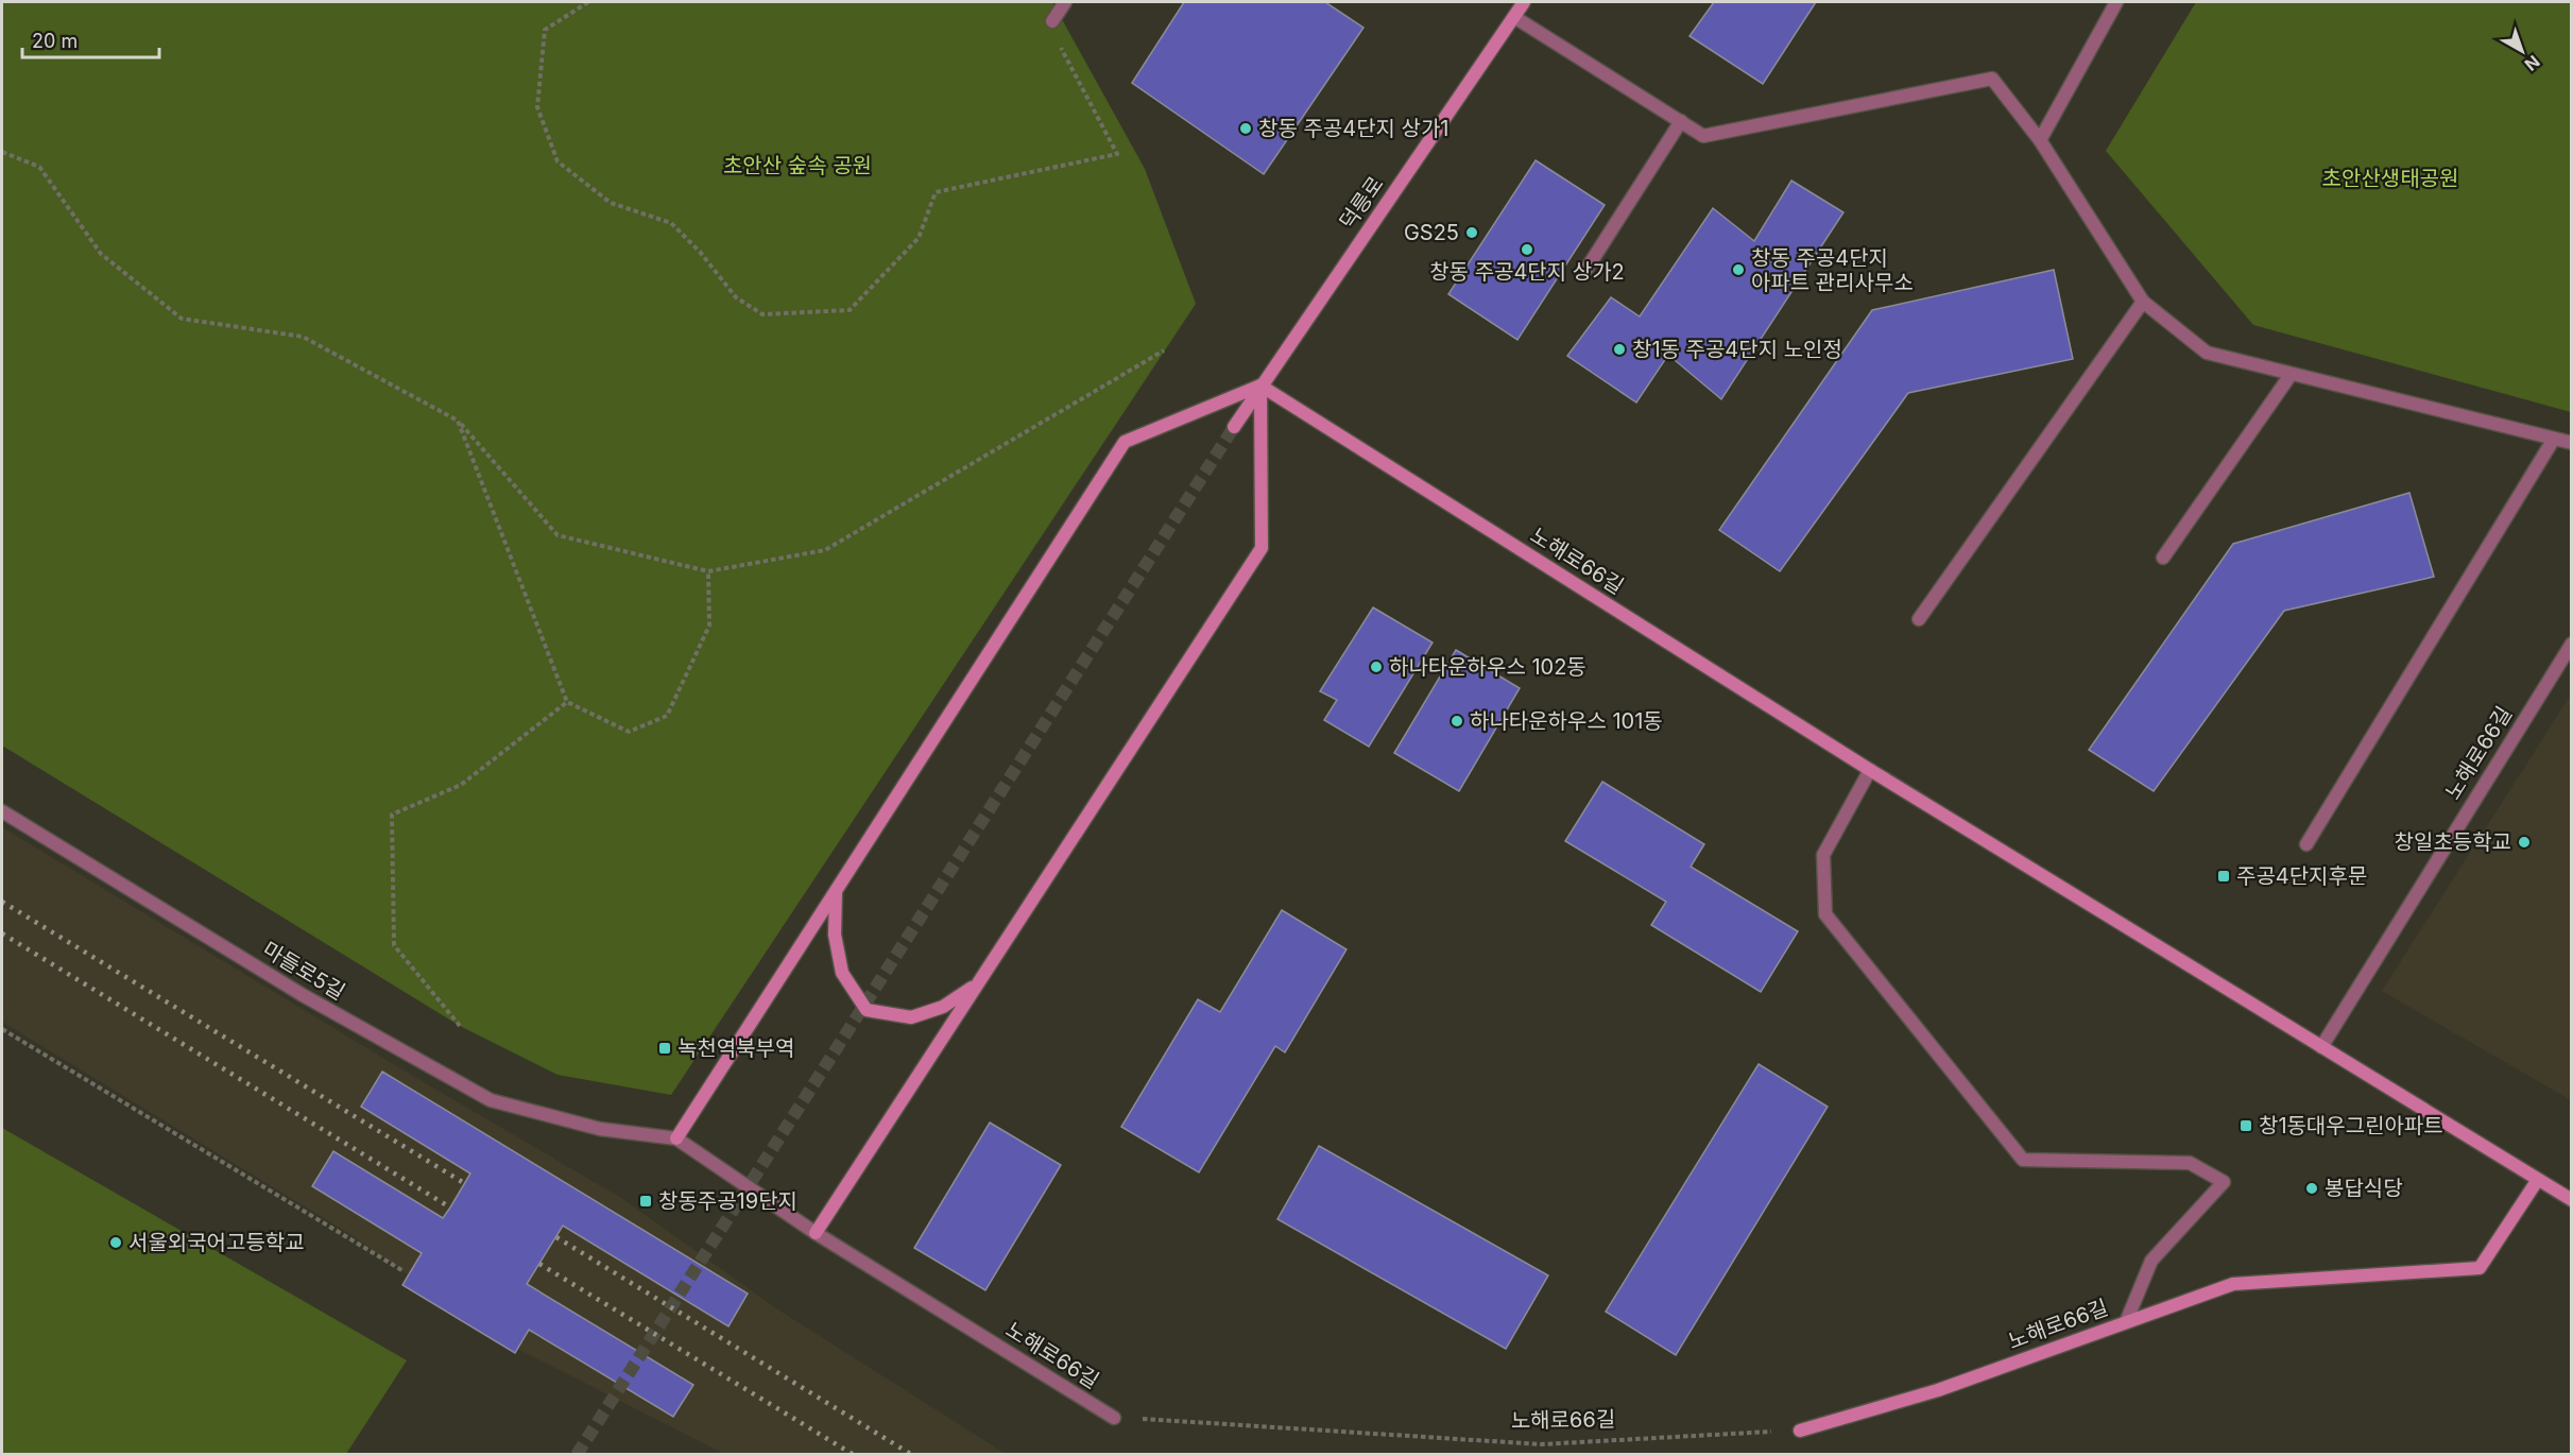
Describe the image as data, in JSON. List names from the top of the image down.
{
  "streets": {
    "main road": ["덕릉로", "노해로66길"],
    "street": ["마들로5길"]
  },
  "crossings": [
    ["덕릉로", "노해로66길"],
    ["노해로66길", "마들로5길"]
  ],
  "parks": ["초안산 숲속 공원", "초안산생태공원"],
  "places": {
    "other": [
      "창동 주공4단지 상가1",
      "GS25",
      "창동 주공4단지 상가2",
      "창동 주공4단지 아파트 관리사무소",
      "창1동 주공4단지 노인정",
      "하나타운하우스 102동",
      "하나타운하우스 101동",
      "창일초등학교",
      "봉답식당",
      "서울외국어고등학교"
    ],
    "transit": [
      "주공4단지후문",
      "녹천역북부역",
      "창1동대우그린아파트",
      "창동주공19단지"
    ]
  },
  "scale_bar": "20 m",
  "north": "bottom right"
}
